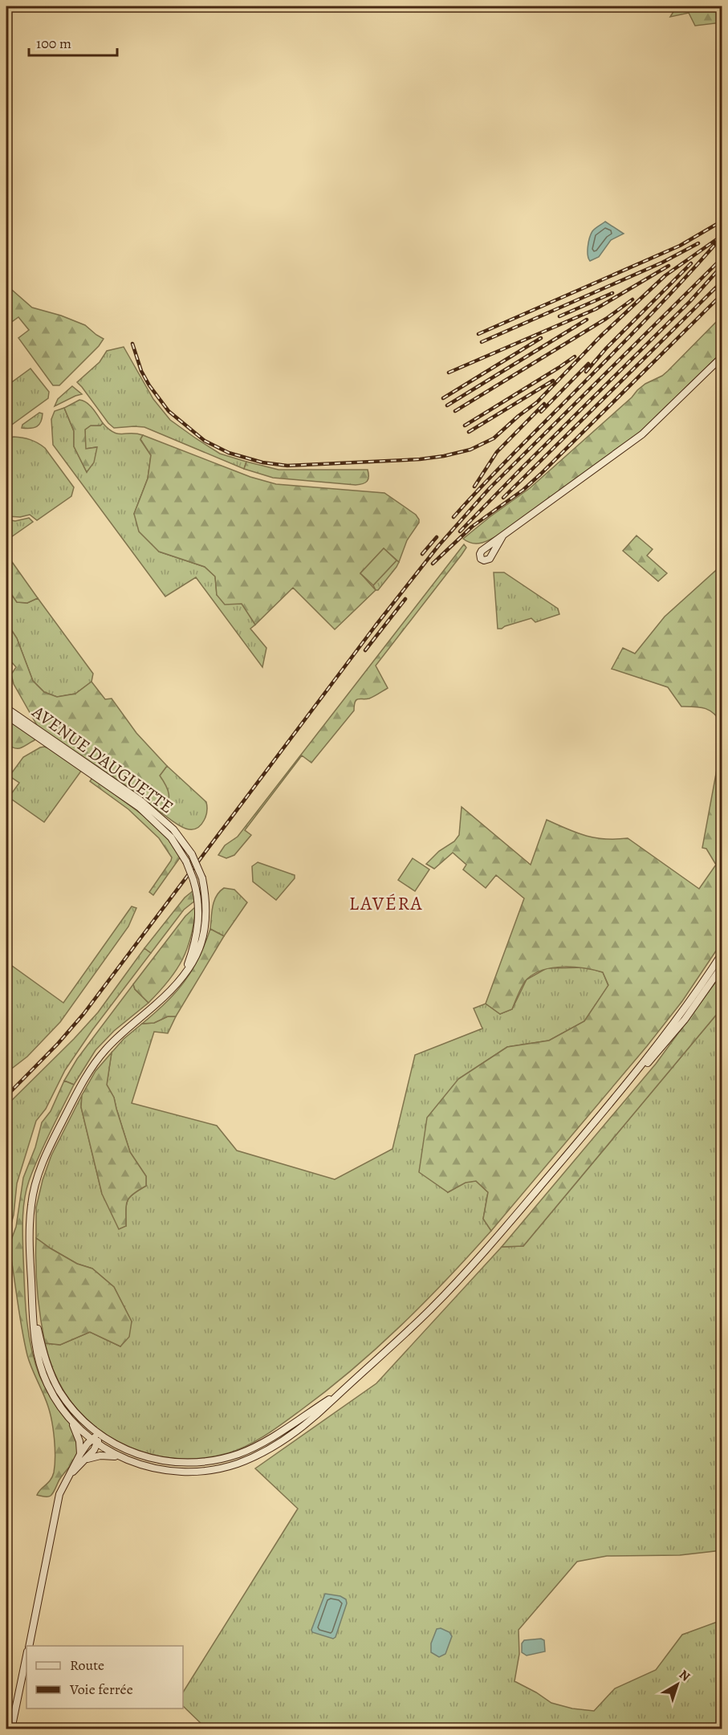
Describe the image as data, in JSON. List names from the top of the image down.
{
  "streets": {
    "main road": ["AVENUE D'AUGUETTE"]
  },
  "districts": ["LAVÉRA"],
  "legend": ["Route", "Voie ferrée"],
  "scale_bar": "100 m",
  "north": "top right"
}
